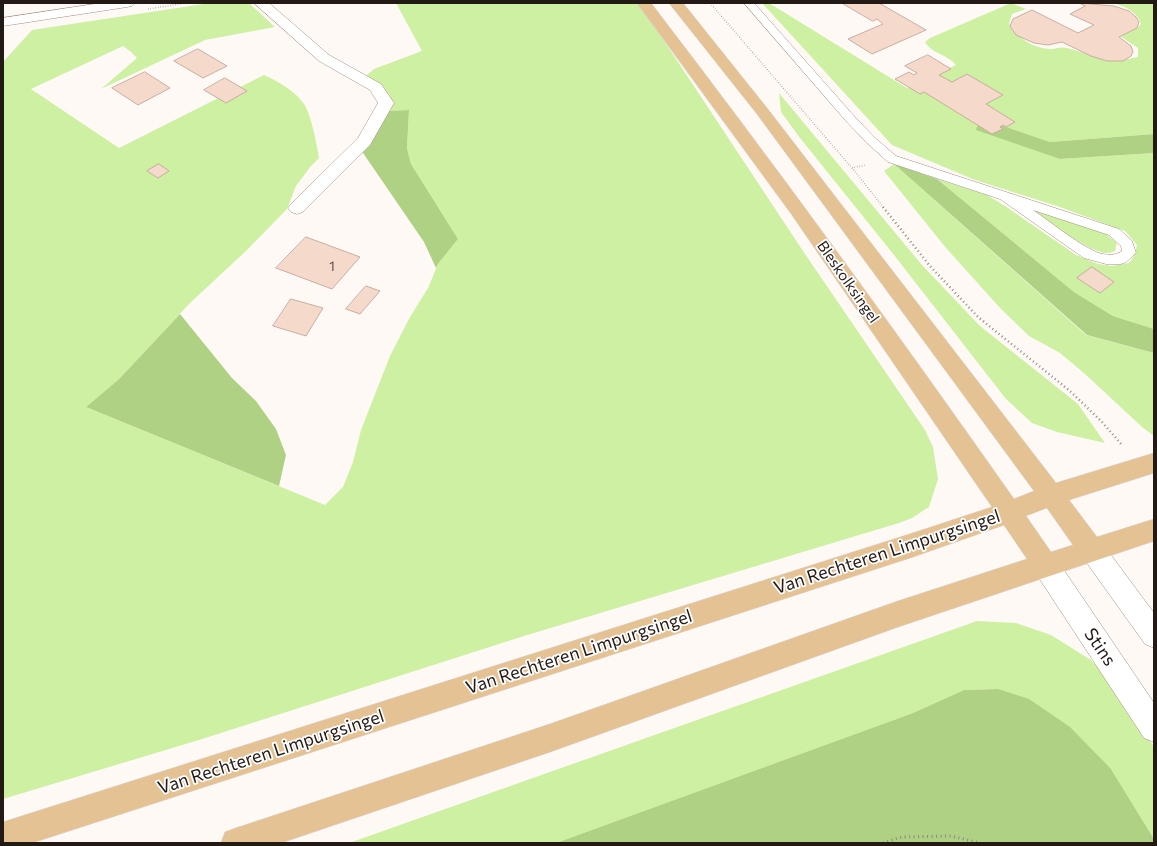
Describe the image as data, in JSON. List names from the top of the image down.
{
  "streets": {
    "main road": ["Bleskolksingel", "Van Rechteren Limpurgsingel"],
    "street": ["Stins"]
  },
  "crossings": [
    ["Bleskolksingel", "Van Rechteren Limpurgsingel"],
    ["Bleskolksingel", "Stins"]
  ],
  "house_numbers": ["1"]
}
